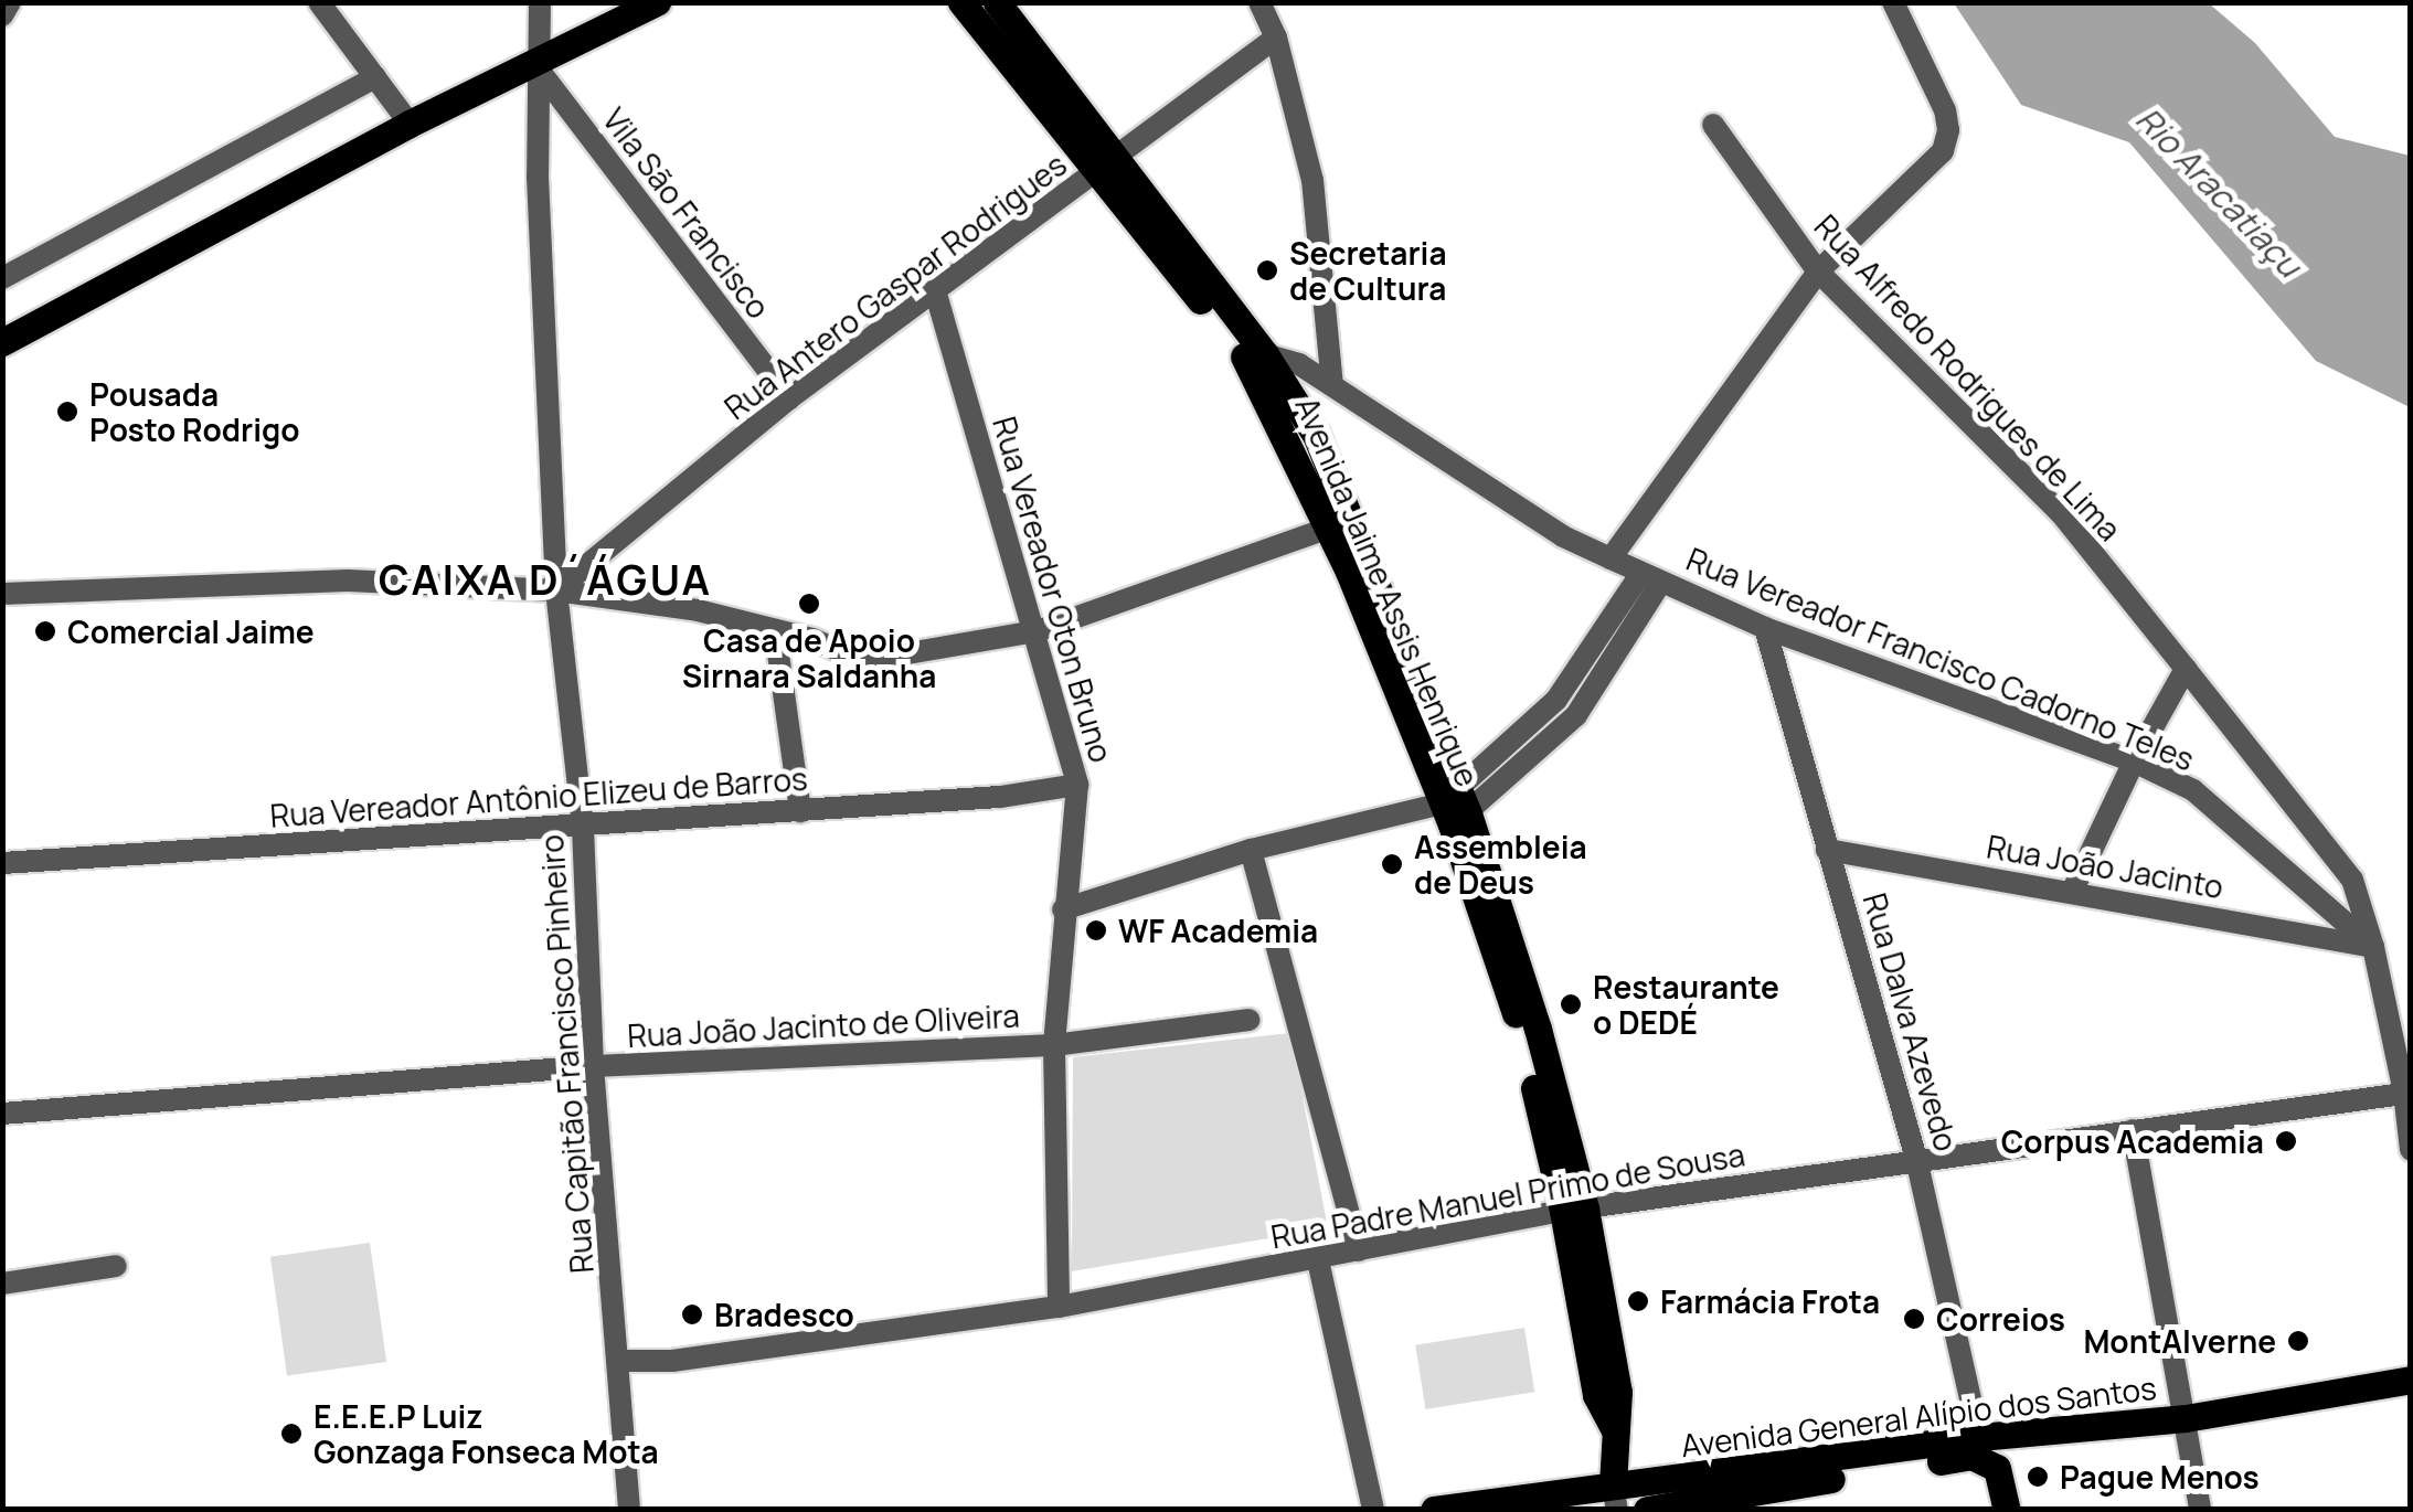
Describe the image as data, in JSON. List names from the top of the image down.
{
  "streets": {
    "main road": ["Avenida Jaime Assis Henrique", "Avenida General Alípio dos Santos"],
    "street": [
      "Vila São Francisco",
      "Rua Antero Gaspar Rodrigues",
      "Rua Alfredo Rodrigues de Lima",
      "Rua Vereador Oton Bruno",
      "Rua Vereador Francisco Cadorno Teles",
      "Rua Vereador Antônio Elizeu de Barros",
      "Rua João Jacinto",
      "Rua Dalva Azevedo",
      "Rua João Jacinto de Oliveira",
      "Rua Capitão Francisco Pinheiro",
      "Rua Padre Manuel Primo de Sousa"
    ]
  },
  "crossings": [
    ["Vila São Francisco", "Rua Antero Gaspar Rodrigues"],
    ["Vila São Francisco", "Rua Capitão Francisco Pinheiro"],
    ["Rua Antero Gaspar Rodrigues", "Rua Vereador Oton Bruno"],
    ["Rua Antero Gaspar Rodrigues", "Avenida Jaime Assis Henrique"],
    ["Rua Antero Gaspar Rodrigues", "Rua Capitão Francisco Pinheiro"],
    ["Rua Alfredo Rodrigues de Lima", "Rua Vereador Francisco Cadorno Teles"],
    ["Rua Alfredo Rodrigues de Lima", "Rua João Jacinto"],
    ["Rua Vereador Oton Bruno", "Rua Vereador Antônio Elizeu de Barros"],
    ["Rua Vereador Oton Bruno", "Rua João Jacinto de Oliveira"],
    ["Rua Vereador Oton Bruno", "Rua Padre Manuel Primo de Sousa"],
    ["Avenida Jaime Assis Henrique", "Rua Vereador Francisco Cadorno Teles"],
    ["Avenida Jaime Assis Henrique", "Rua Padre Manuel Primo de Sousa"],
    ["Avenida Jaime Assis Henrique", "Avenida General Alípio dos Santos"],
    ["Rua Vereador Francisco Cadorno Teles", "Rua João Jacinto"],
    ["Rua Vereador Francisco Cadorno Teles", "Rua Dalva Azevedo"],
    ["Rua Vereador Antônio Elizeu de Barros", "Rua Capitão Francisco Pinheiro"],
    ["Rua João Jacinto", "Rua Dalva Azevedo"],
    ["Rua Dalva Azevedo", "Rua Padre Manuel Primo de Sousa"],
    ["Rua Dalva Azevedo", "Avenida General Alípio dos Santos"],
    ["Rua João Jacinto de Oliveira", "Rua Capitão Francisco Pinheiro"],
    ["Rua Capitão Francisco Pinheiro", "Rua Padre Manuel Primo de Sousa"]
  ],
  "districts": ["CAIXA D´ÁGUA"],
  "water": ["Rio Aracatiaçu"],
  "places": [
    "Secretaria de Cultura",
    "Pousada Posto Rodrigo",
    "Casa de Apoio Sirnara Saldanha",
    "Comercial Jaime",
    "Assembleia de Deus",
    "WF Academia",
    "Restaurante o DEDÉ",
    "Corpus Academia",
    "Farmácia Frota",
    "Bradesco",
    "Correios",
    "MontAlverne",
    "E.E.E.P Luiz Gonzaga Fonseca Mota",
    "Pague Menos"
  ]
}
